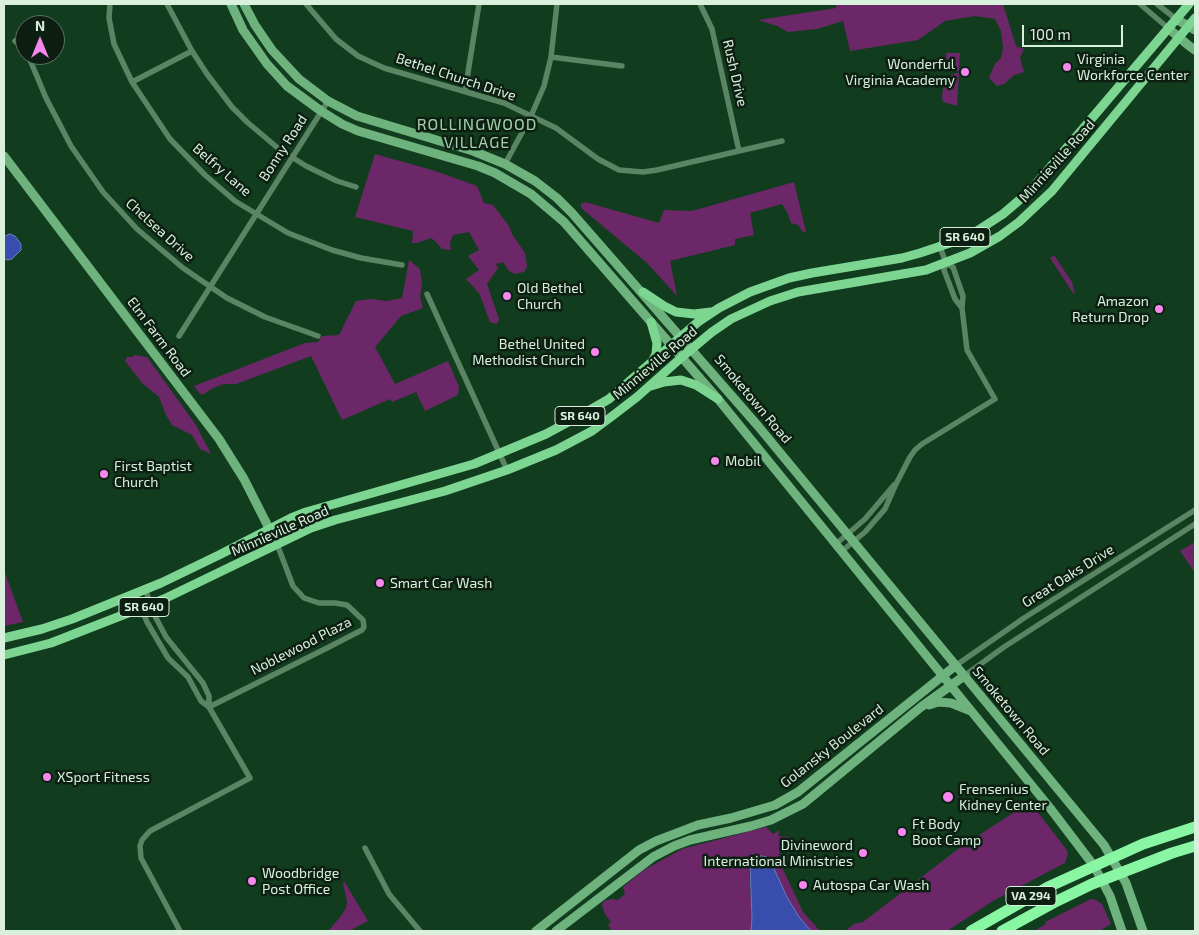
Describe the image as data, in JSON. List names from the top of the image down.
{
  "streets": {
    "highway": ["VA 294"],
    "main road": [
      "Minnieville Road",
      "SR 640",
      "Elm Farm Road",
      "Smoketown Road",
      "Golansky Boulevard"
    ],
    "street": [
      "Rush Drive",
      "Bethel Church Drive",
      "Bonny Road",
      "Belfry Lane",
      "Chelsea Drive",
      "Great Oaks Drive",
      "Noblewood Plaza"
    ]
  },
  "crossings": [
    ["Rush Drive", "Bethel Church Drive"],
    ["Bonny Road", "Belfry Lane"],
    ["Bonny Road", "Chelsea Drive"],
    ["Bonny Road", "Smoketown Road"],
    ["Minnieville Road", "Elm Farm Road"],
    ["Minnieville Road", "Smoketown Road"],
    ["Minnieville Road", "Noblewood Plaza"],
    ["Elm Farm Road", "Noblewood Plaza"],
    ["Smoketown Road", "Great Oaks Drive"],
    ["Smoketown Road", "Golansky Boulevard"],
    ["Smoketown Road", "VA 294"],
    ["Great Oaks Drive", "Golansky Boulevard"]
  ],
  "districts": ["ROLLINGWOOD VILLAGE"],
  "places": [
    "Virginia Workforce Center",
    "Wonderful Virginia Academy",
    "Old Bethel Church",
    "Amazon Return Drop",
    "Bethel United Methodist Church",
    "Mobil",
    "First Baptist Church",
    "Smart Car Wash",
    "XSport Fitness",
    "Frensenius Kidney Center",
    "Ft Body Boot Camp",
    "Divineword International Ministries",
    "Woodbridge Post Office",
    "Autospa Car Wash"
  ],
  "scale_bar": "100 m",
  "north": "top"
}
